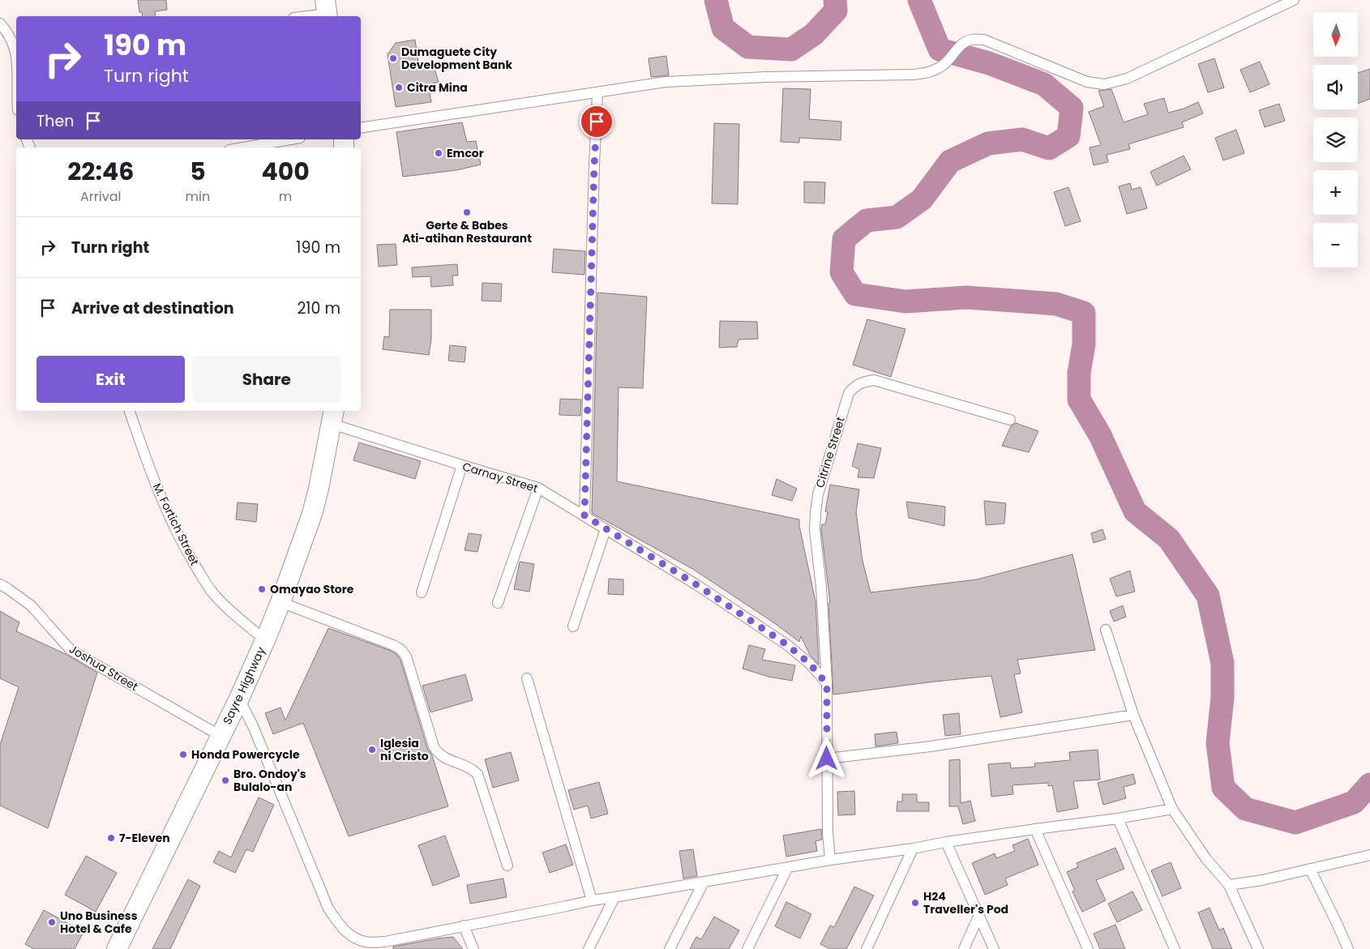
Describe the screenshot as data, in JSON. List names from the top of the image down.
{
  "streets": {
    "highway": ["Sayre Highway"],
    "street": [
      "Citrine Street",
      "Carnay Street",
      "M. Fortich Street",
      "Joshua Street"
    ]
  },
  "crossings": [
    ["Citrine Street", "Carnay Street"],
    ["Carnay Street", "Sayre Highway"],
    ["M. Fortich Street", "Sayre Highway"],
    ["Joshua Street", "Sayre Highway"]
  ],
  "places": [
    "Dumaguete City Development Bank",
    "Citra Mina",
    "Emcor",
    "Gerte & Babes Ati-atihan Restaurant",
    "Omayao Store",
    "Iglesia ni Cristo",
    "Honda Powercycle",
    "Bro. Ondoy's Bulalo-an",
    "7-Eleven",
    "H24 Traveller's Pod",
    "Uno Business Hotel & Cafe"
  ],
  "north": "bottom",
  "page": {
    "map_buttons": ["+", "−"],
    "turn": ["190 m", "Turn right"],
    "then": "Then",
    "eta": [
      "22:46",
      "Arrival",
      "5",
      "min",
      "400",
      "m"
    ],
    "list": [
      {
        "name": "Turn right",
        "value": "190 m"
      },
      {
        "name": "Arrive at destination",
        "value": "210 m"
      }
    ],
    "buttons": ["Exit", "Share"]
  }
}
